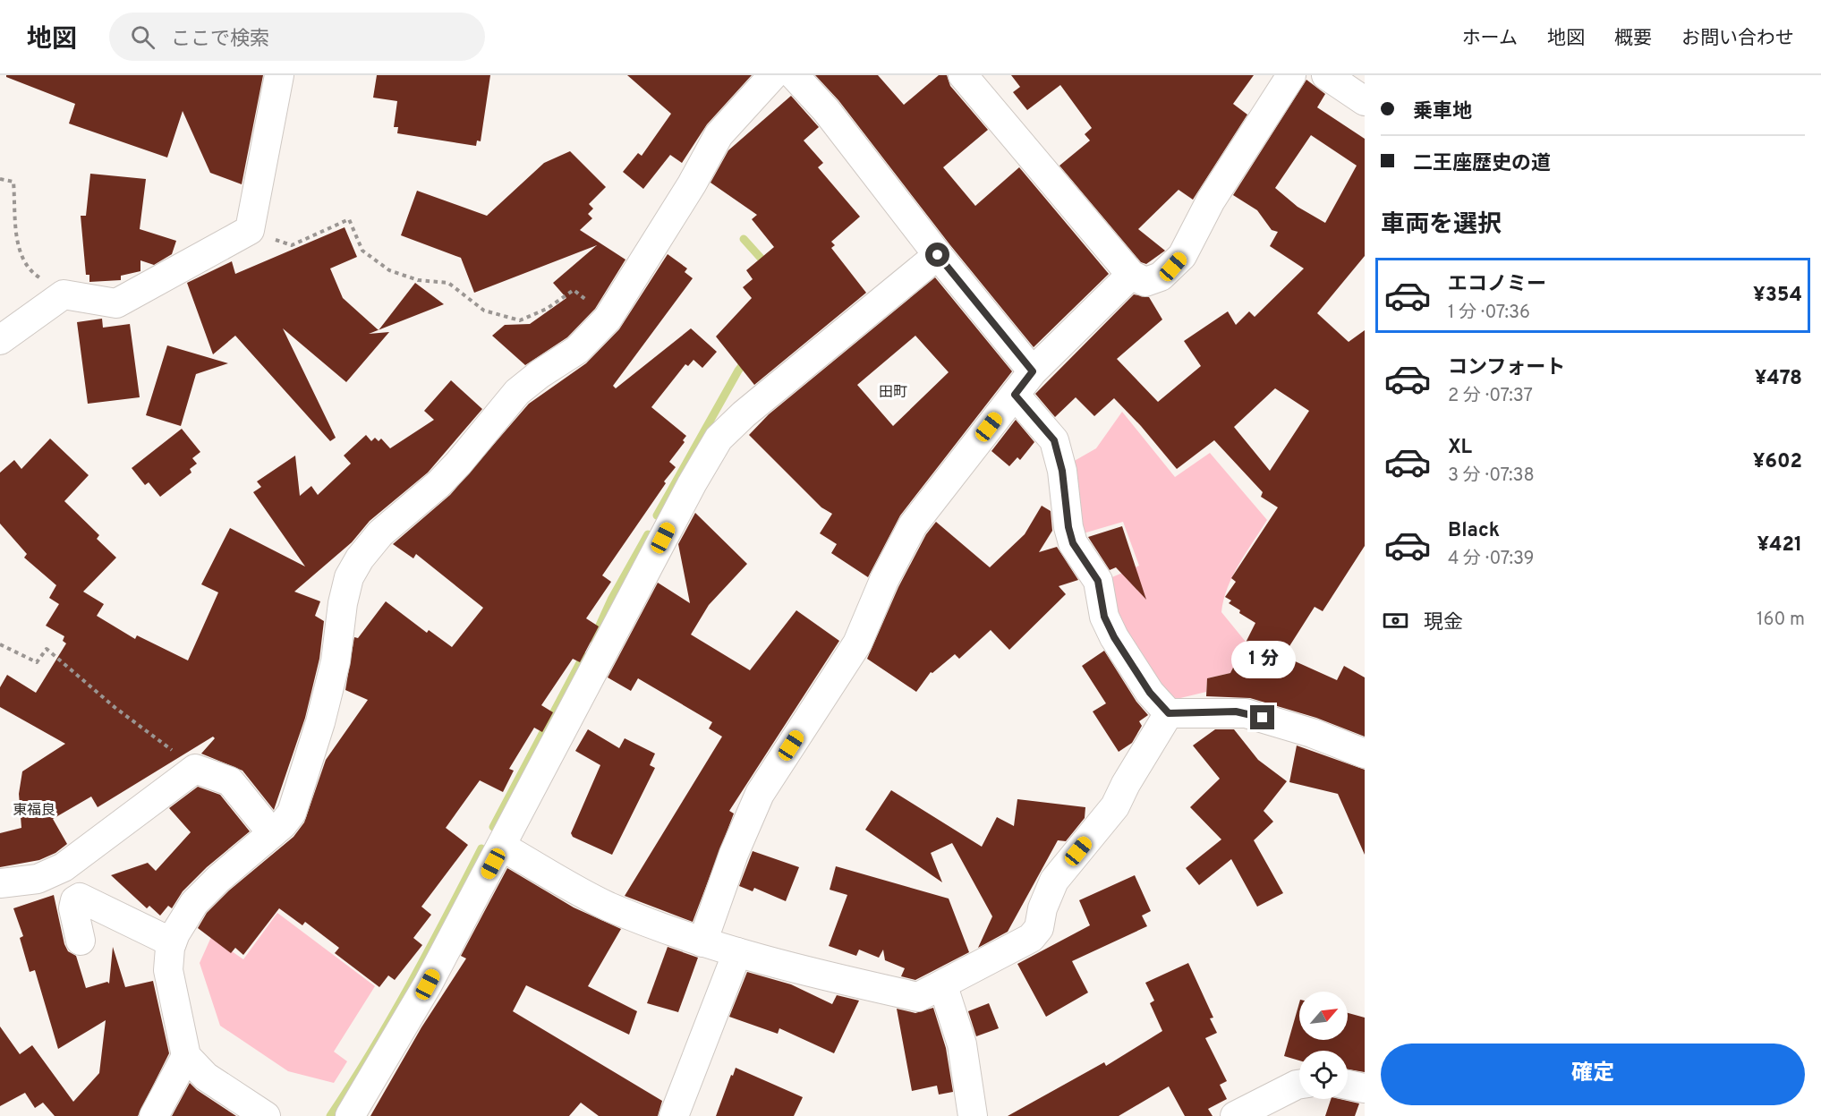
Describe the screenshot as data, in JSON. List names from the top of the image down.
{
  "districts": ["田町", "東福良"],
  "north": "top right",
  "page": {
    "header": "地図",
    "search": "ここで検索",
    "nav": [
      "ホーム",
      "地図",
      "概要",
      "お問い合わせ"
    ],
    "banner": ["乗車地", "二王座歴史の道"],
    "heading": "車両を選択",
    "list": [
      {
        "name": "エコノミー",
        "note": "1 分 · 07:36",
        "value": "¥354"
      },
      {
        "name": "コンフォート",
        "note": "2 分 · 07:37",
        "value": "¥478"
      },
      {
        "name": "XL",
        "note": "3 分 · 07:38",
        "value": "¥602"
      },
      {
        "name": "Black",
        "note": "4 分 · 07:39",
        "value": "¥421"
      }
    ],
    "pay": ["現金", "160 m"],
    "bubble": "1 分",
    "buttons": "確定"
  }
}
